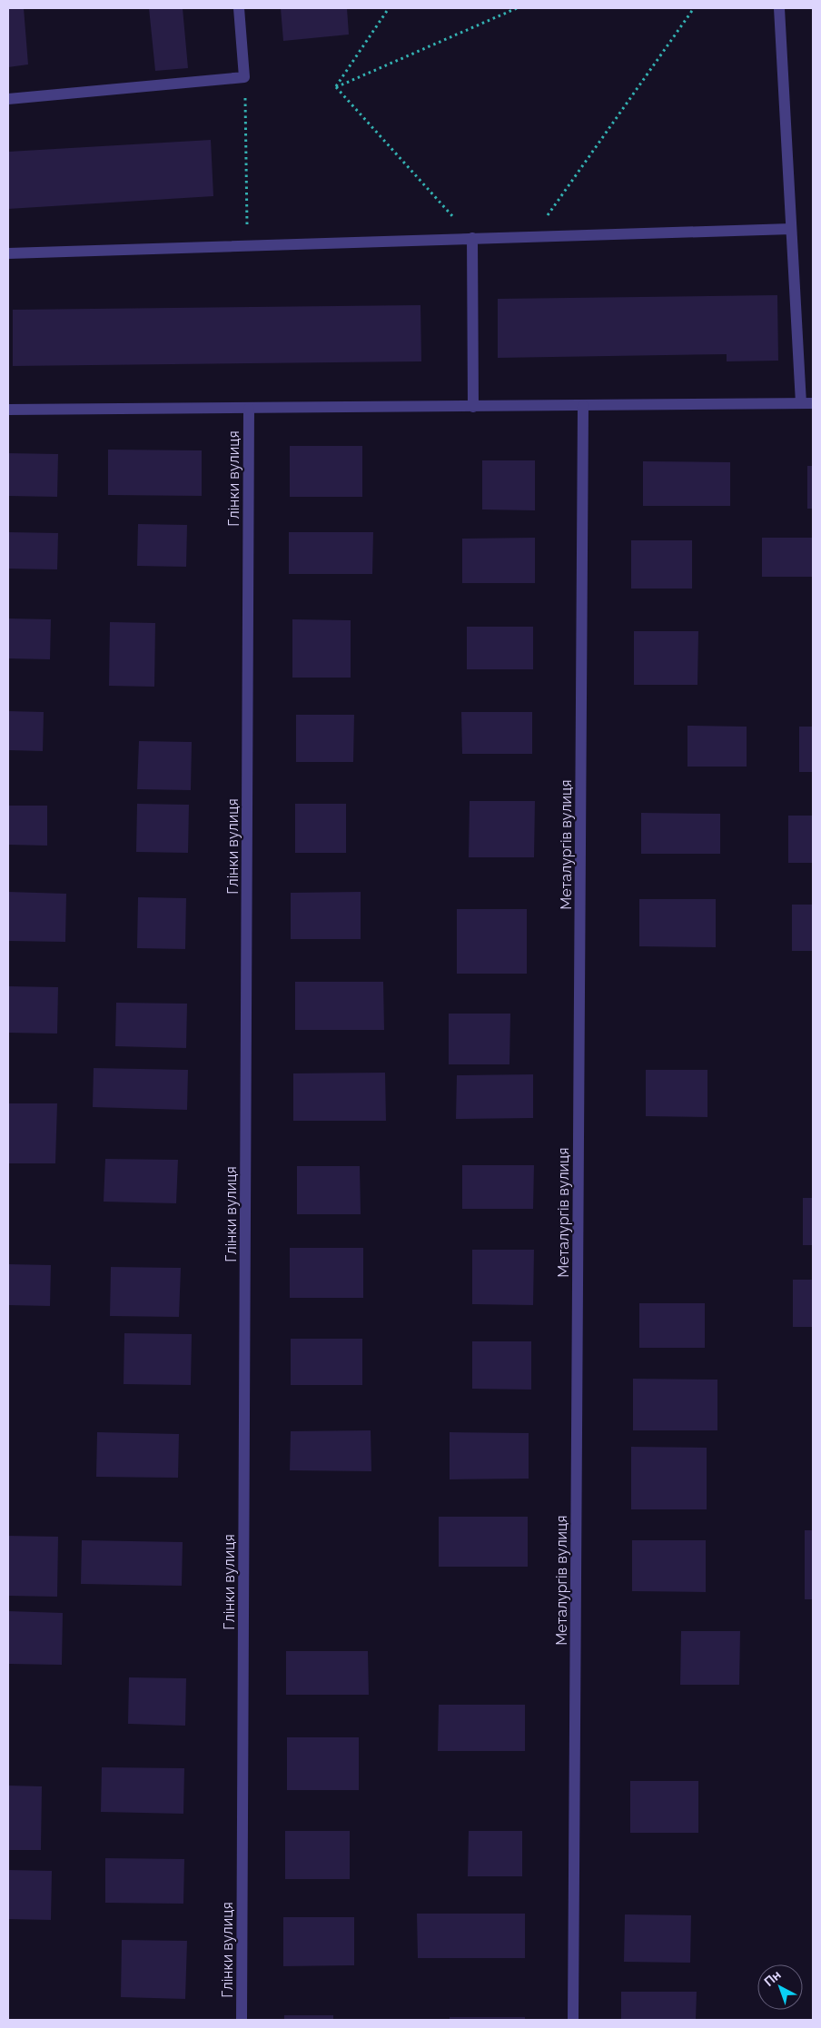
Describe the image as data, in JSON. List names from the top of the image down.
{
  "streets": {
    "street": ["Глінки вулиця", "Металургів вулиця"]
  },
  "north": "top left"
}
